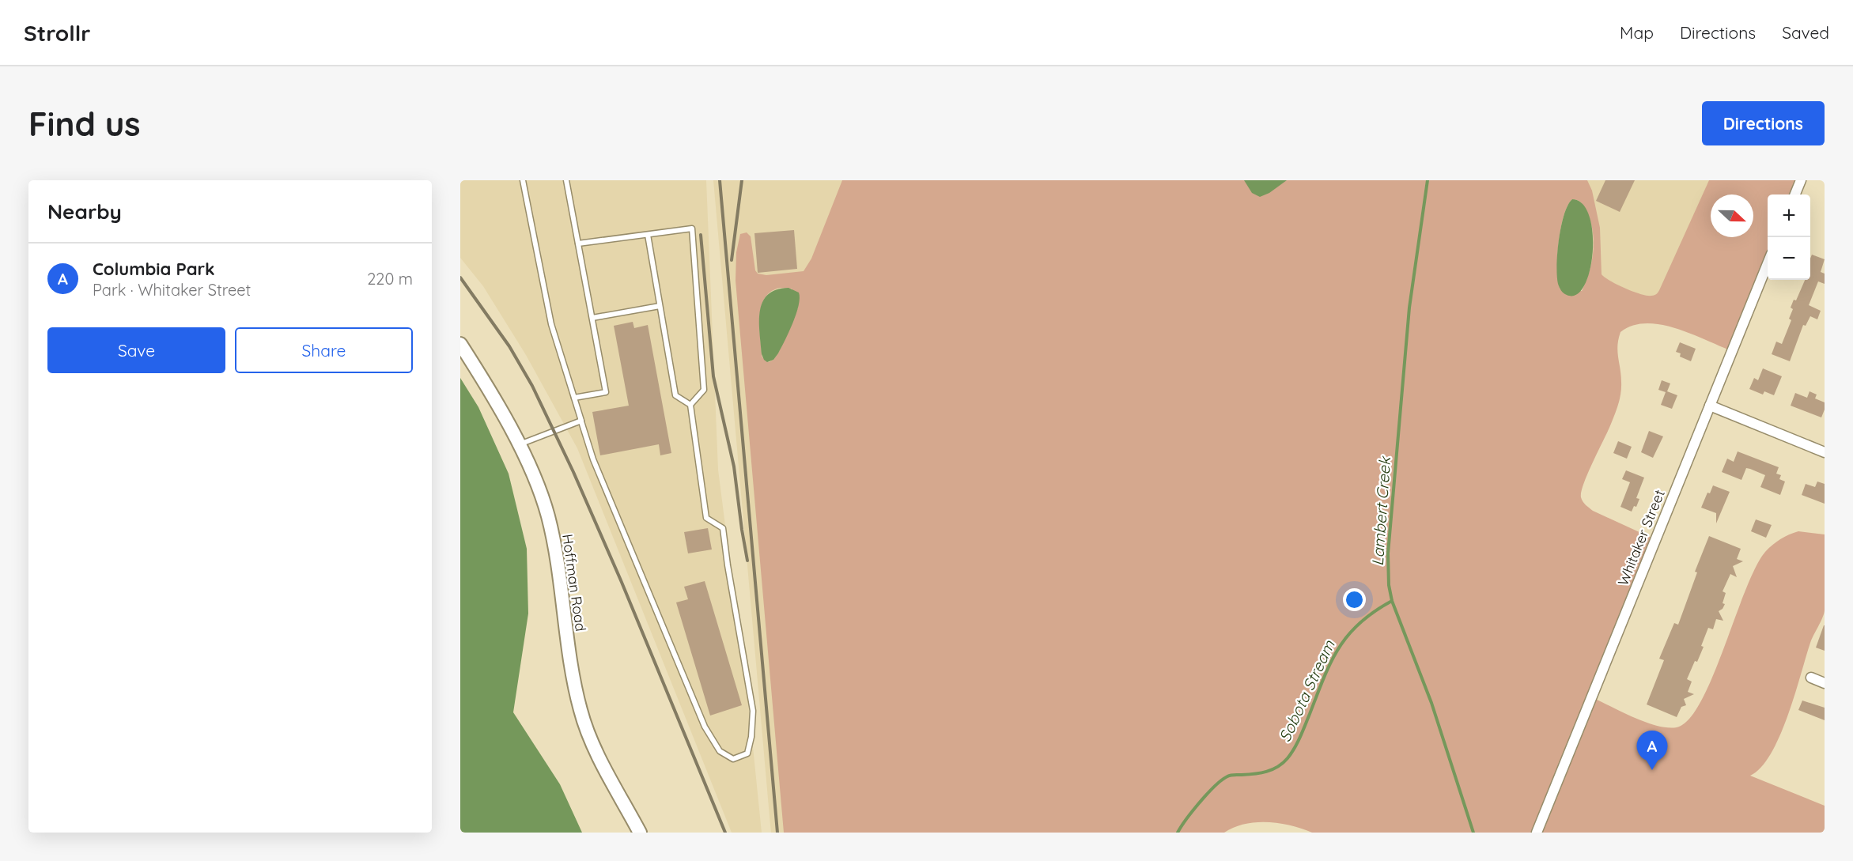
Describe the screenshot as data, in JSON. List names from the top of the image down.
{
  "streets": {
    "street": ["Whitaker Street", "Hoffman Road"]
  },
  "water": ["Lambert Creek", "Sobota Stream"],
  "north": "right",
  "page": {
    "header": "Strollr",
    "nav": ["Map", "Directions", "Saved"],
    "buttons": [
      "Directions",
      ["Save", "Share"]
    ],
    "title": "Find us",
    "heading": "Nearby",
    "map_buttons": ["+", "−"],
    "list": [
      {
        "mark": "A",
        "name": "Columbia Park",
        "note": "Park · Whitaker Street",
        "value": "220 m"
      }
    ],
    "pins": "A"
  }
}
